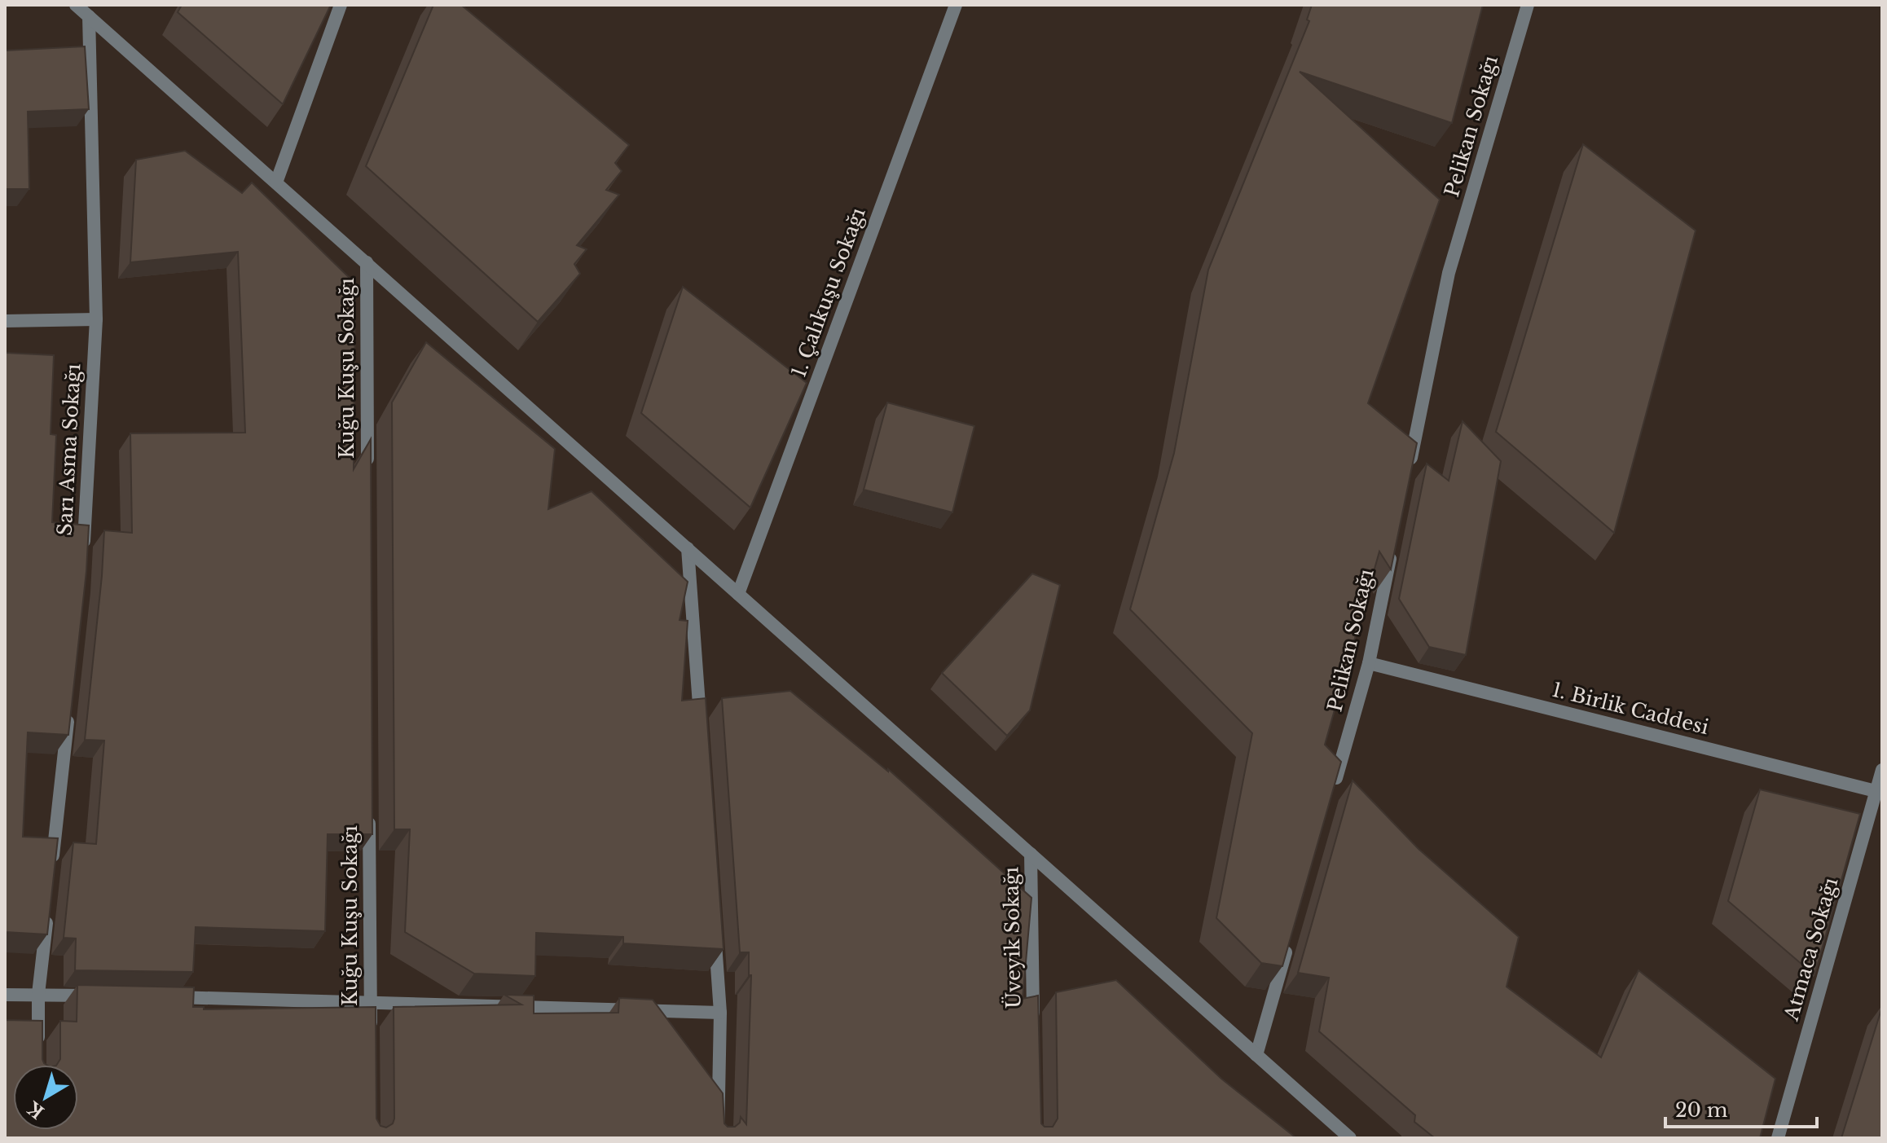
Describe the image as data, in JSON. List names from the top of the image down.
{
  "streets": {
    "street": [
      "Pelikan Sokağı",
      "1. Çalıkuşu Sokağı",
      "Kuğu Kuşu Sokağı",
      "Sarı Asma Sokağı",
      "1. Birlik Caddesi",
      "Üveyik Sokağı",
      "Atmaca Sokağı"
    ]
  },
  "crossings": [
    ["Pelikan Sokağı", "1. Birlik Caddesi"],
    ["1. Birlik Caddesi", "Atmaca Sokağı"]
  ],
  "scale_bar": "20 m",
  "north": "bottom left"
}
